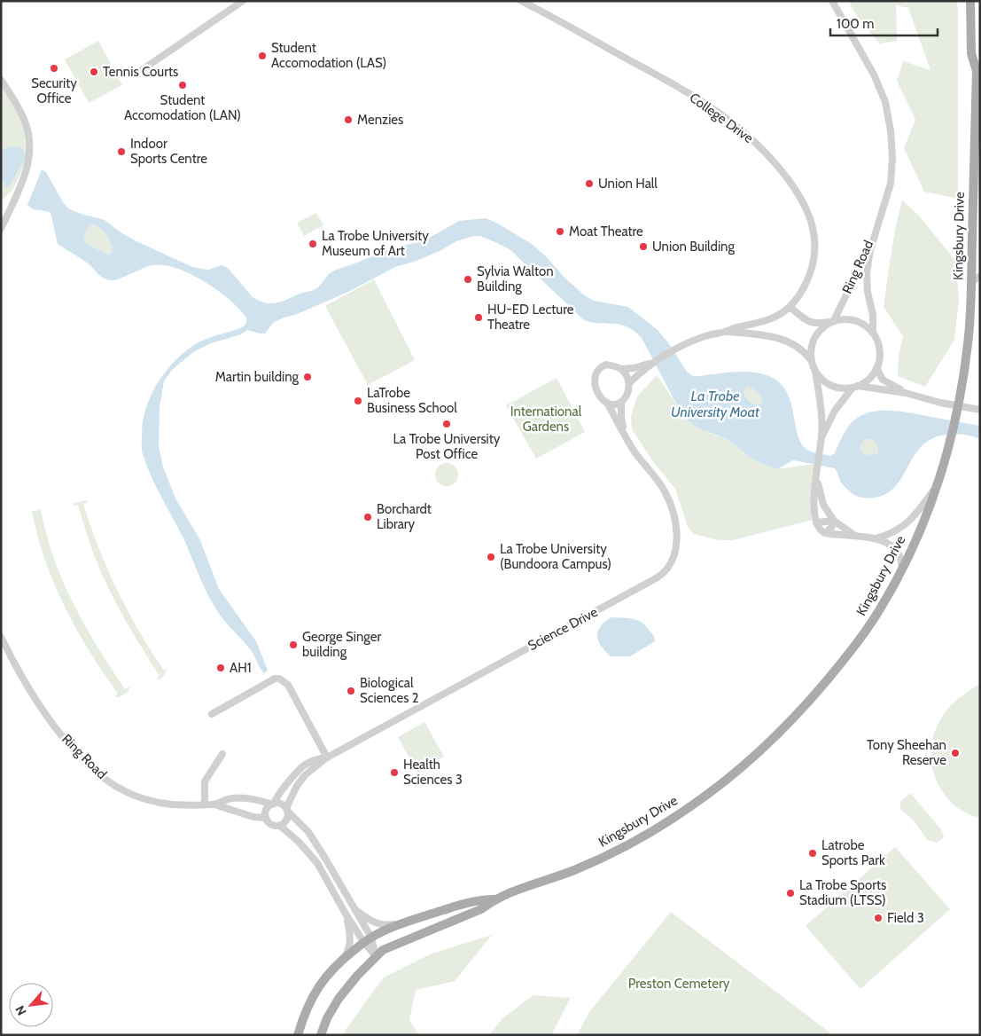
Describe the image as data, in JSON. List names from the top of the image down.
{
  "streets": {
    "main road": ["Kingsbury Drive"],
    "street": ["College Drive", "Ring Road", "Science Drive"]
  },
  "crossings": [
    ["College Drive", "Ring Road"],
    ["College Drive", "Science Drive"],
    ["Ring Road", "Science Drive"]
  ],
  "water": ["La Trobe University Moat"],
  "parks": ["International Gardens", "Preston Cemetery"],
  "places": [
    "Student Accomodation (LAS)",
    "Security Office",
    "Tennis Courts",
    "Student Accomodation (LAN)",
    "Menzies",
    "Indoor Sports Centre",
    "Union Hall",
    "Moat Theatre",
    "La Trobe University Museum of Art",
    "Union Building",
    "Sylvia Walton Building",
    "HU-ED Lecture Theatre",
    "Martin building",
    "LaTrobe Business School",
    "La Trobe University Post Office",
    "Borchardt Library",
    "La Trobe University (Bundoora Campus)",
    "George Singer building",
    "AH1",
    "Biological Sciences 2",
    "Tony Sheehan Reserve",
    "Health Sciences 3",
    "Latrobe Sports Park",
    "La Trobe Sports Stadium (LTSS)",
    "Field 3"
  ],
  "scale_bar": "100 m",
  "north": "bottom left"
}
